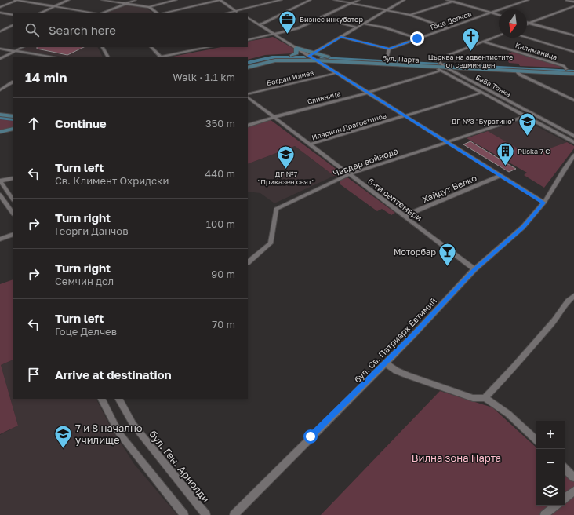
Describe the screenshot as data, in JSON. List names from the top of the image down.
{
  "streets": {
    "main road": ["бул. Парта"],
    "street": [
      "Гоце Делчев",
      "Калиманица",
      "Богдан Илиев",
      "Баба Тонка",
      "Сливница",
      "Иларион Драгостинов",
      "Чавдар войвода",
      "Хайдут Велко",
      "6-ти септември",
      "бул. Св. Патриарх Евтимий",
      "бул. Ген. Арнолди"
    ]
  },
  "crossings": [
    ["Калиманица", "бул. Парта"],
    ["бул. Парта", "Баба Тонка"],
    ["Баба Тонка", "Сливница"],
    ["Баба Тонка", "Иларион Драгостинов"],
    ["Баба Тонка", "Чавдар войвода"],
    ["Сливница", "6-ти септември"],
    ["Иларион Драгостинов", "6-ти септември"],
    ["Чавдар войвода", "6-ти септември"],
    ["Хайдут Велко", "6-ти септември"],
    ["6-ти септември", "бул. Св. Патриарх Евтимий"]
  ],
  "parks": ["Вилна зона Парта"],
  "places": {
    "office": ["Бизнес инкубатор"],
    "church": ["Църква на адвентистите от седмия ден"],
    "school or university": ["ДГ №3 \"Буратино\"", "ДГ №7 \"Приказен свят\"", "7 и 8 начално училище"],
    "building": ["Pliska 7 C"],
    "bar": ["Моторбар"]
  },
  "north": "bottom",
  "page": {
    "search": "Search here",
    "heading": ["14 min", "Walk · 1.1 km"],
    "list": [
      ["Continue", "350 m"],
      ["Turn left", "Св. Климент Охридски", "440 m"],
      ["Turn right", "Георги Данчов", "100 m"],
      ["Turn right", "Семчин дол", "90 m"],
      ["Turn left", "Гоце Делчев", "70 m"],
      "Arrive at destination"
    ],
    "map_buttons": ["+", "−"]
  }
}
